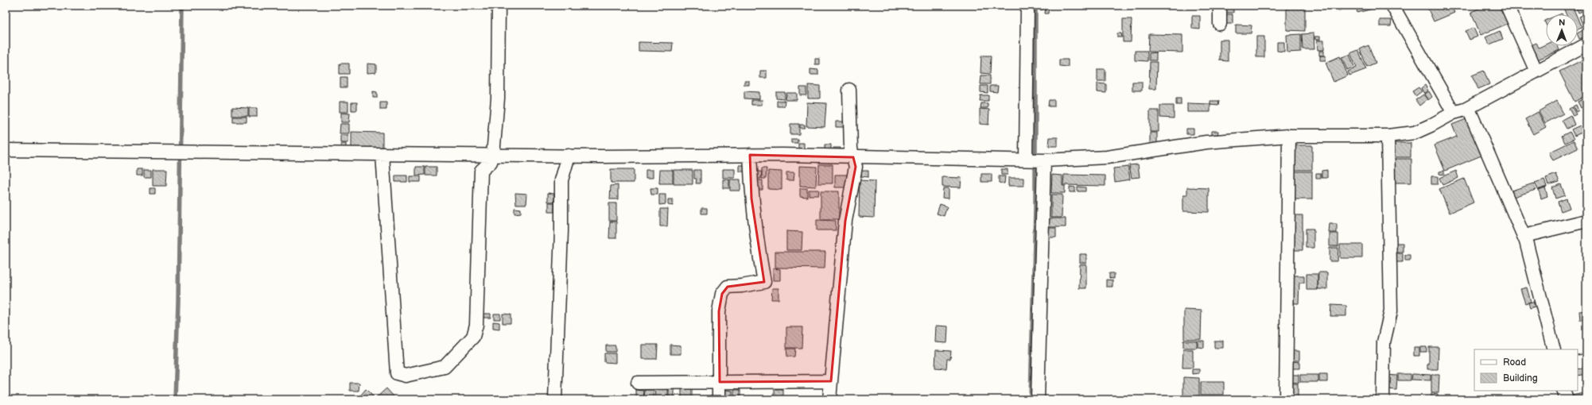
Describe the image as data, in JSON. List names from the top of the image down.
{
  "legend": ["Road", "Building"],
  "north": "top"
}
